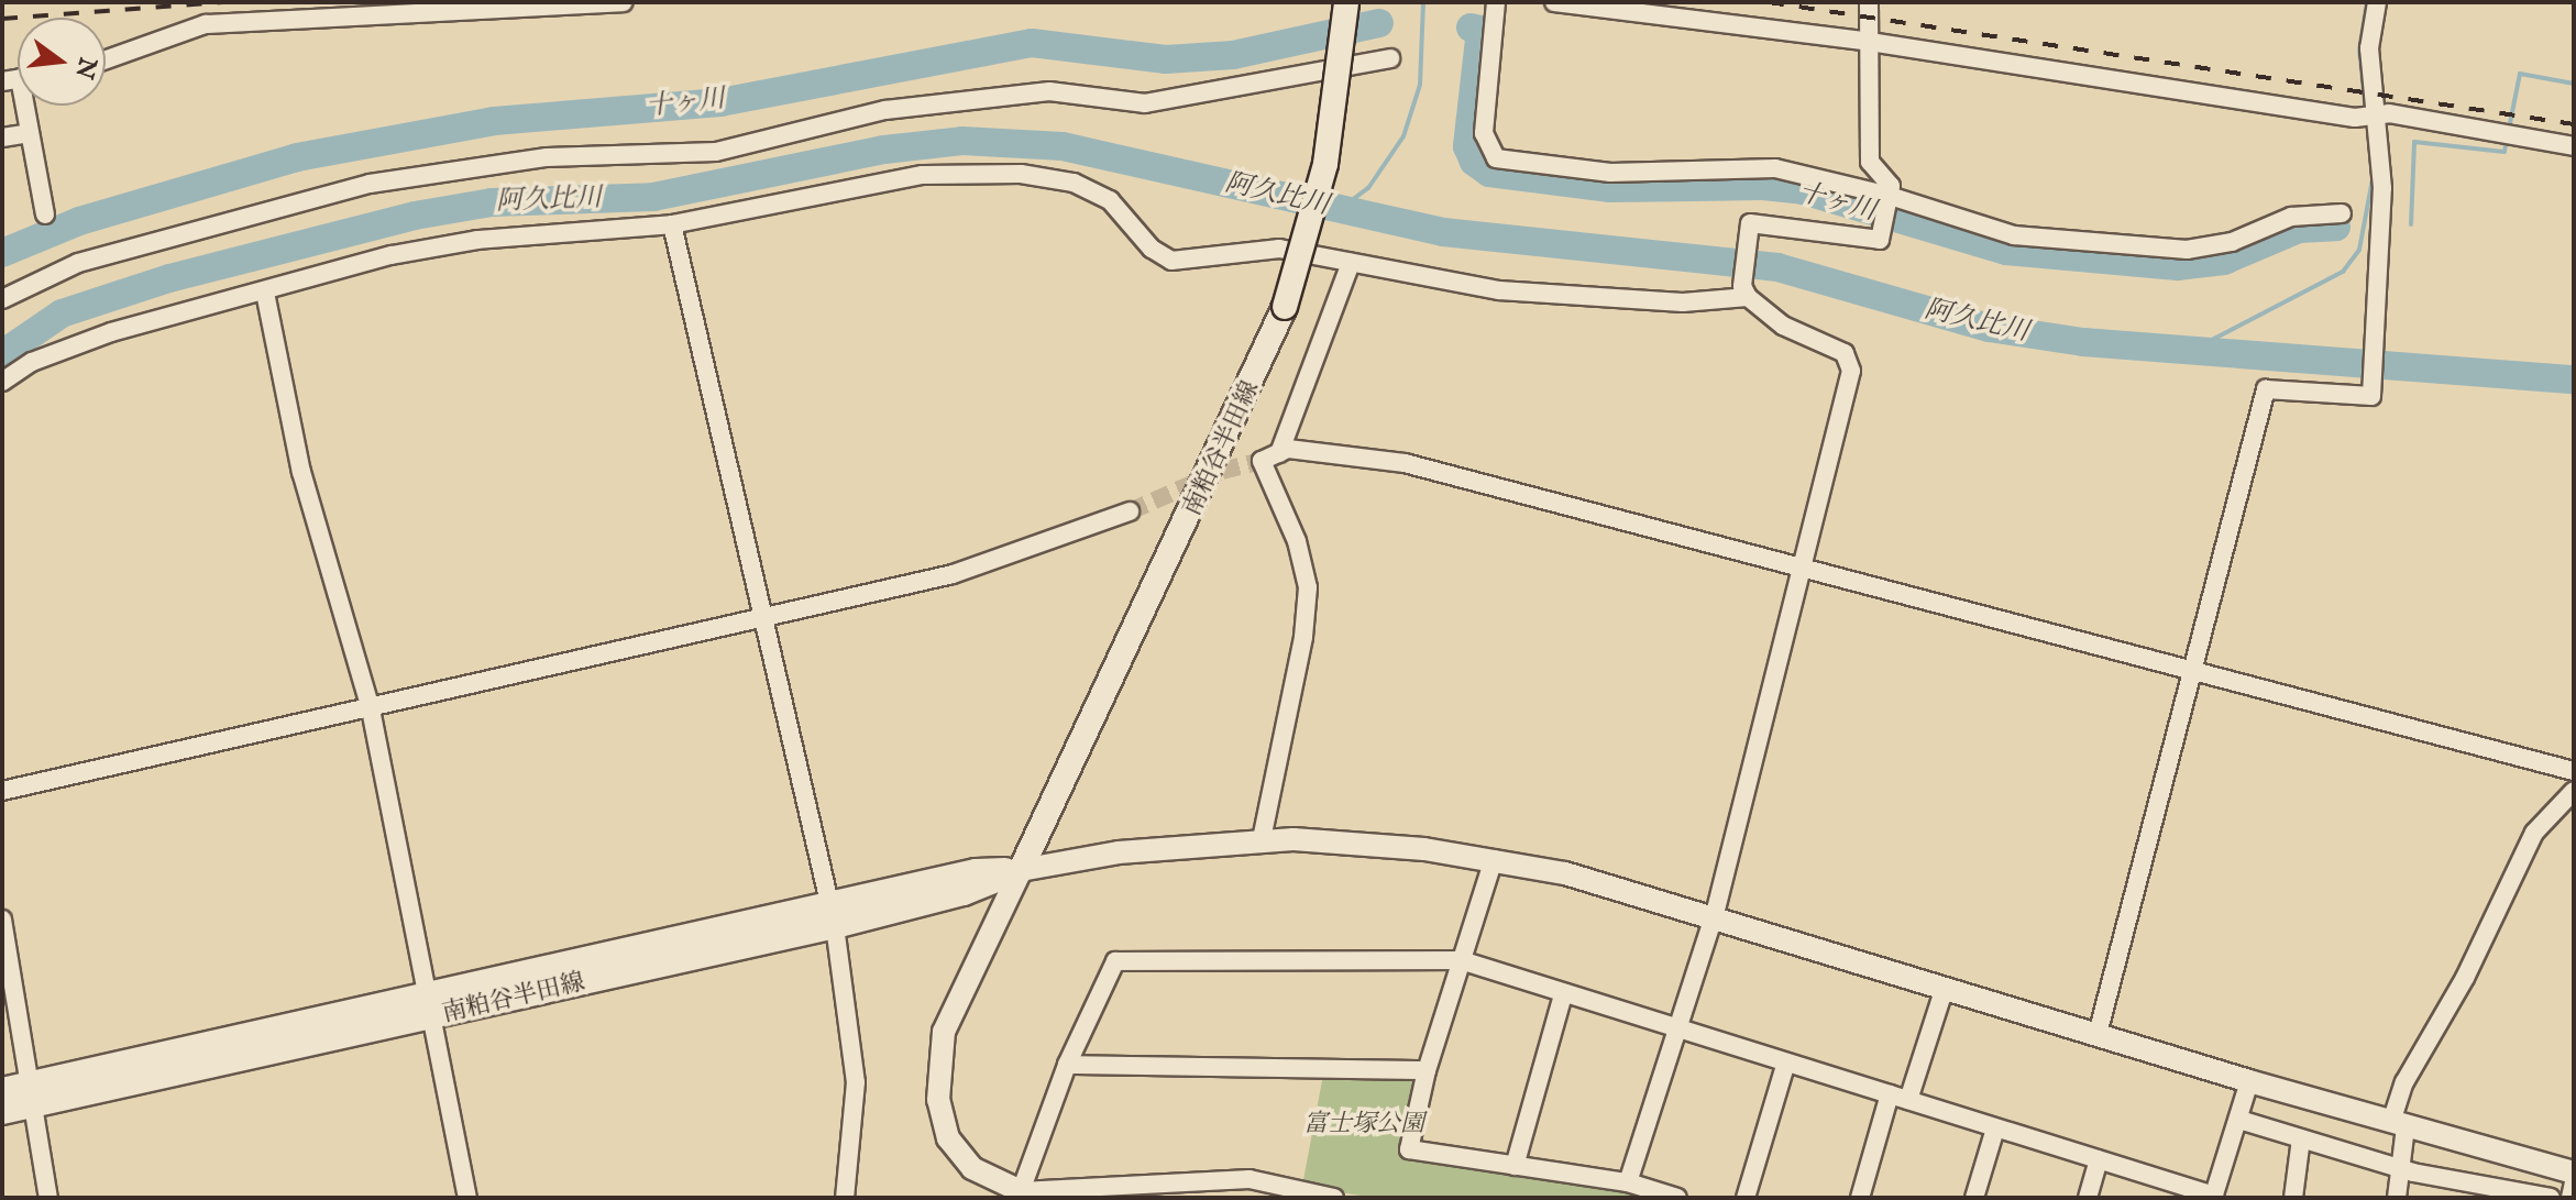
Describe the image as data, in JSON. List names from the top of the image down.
{
  "streets": {
    "main road": ["南粕谷半田線"]
  },
  "water": ["十ヶ川", "阿久比川"],
  "parks": ["富士塚公園"],
  "north": "right"
}
